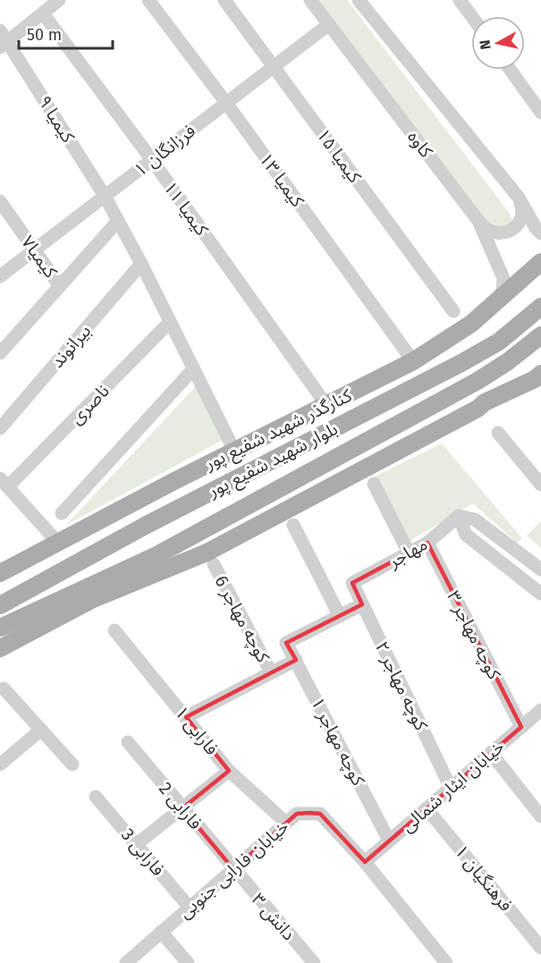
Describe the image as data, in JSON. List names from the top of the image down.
{
  "streets": {
    "main road": ["کنارگذر شهید شفیع پور", "بلوار شهید شفیع پور"],
    "street": [
      "کیمیا ۹",
      "کاوه",
      "فرزانگان ۱",
      "کیمیا ۱۵",
      "کیمیا ۱۳",
      "کیمیا ۱۱",
      "کیمیا۷",
      "بیرانوند",
      "ناصری",
      "مهاجر",
      "کوچه مهاجر 6",
      "کوچه مهاجر ۳",
      "کوچه مهاجر ۲",
      "فارابی ۱",
      "کوچه مهاجر ۱",
      "خیابان ایثار شمالی",
      "فارابی 2",
      "فارابی 3",
      "خیابان فارابی جنوبی",
      "فرهنگیان ۱",
      "دانش ۳"
    ]
  },
  "crossings": [
    ["کیمیا ۹", "فرزانگان ۱"],
    ["کاوه", "فرزانگان ۱"],
    ["کاوه", "کنارگذر شهید شفیع پور"],
    ["فرزانگان ۱", "کیمیا ۱۵"],
    ["فرزانگان ۱", "کیمیا ۱۳"],
    ["فرزانگان ۱", "کیمیا ۱۱"],
    ["فرزانگان ۱", "کیمیا۷"],
    ["کیمیا ۱۳", "کنارگذر شهید شفیع پور"],
    ["کیمیا ۱۱", "کنارگذر شهید شفیع پور"],
    ["مهاجر", "کوچه مهاجر ۳"],
    ["مهاجر", "کوچه مهاجر ۲"],
    ["کوچه مهاجر ۳", "خیابان ایثار شمالی"],
    ["کوچه مهاجر ۲", "خیابان ایثار شمالی"],
    ["فارابی ۱", "خیابان فارابی جنوبی"],
    ["کوچه مهاجر ۱", "خیابان ایثار شمالی"],
    ["خیابان ایثار شمالی", "خیابان فارابی جنوبی"],
    ["خیابان ایثار شمالی", "فرهنگیان ۱"],
    ["فارابی 2", "خیابان فارابی جنوبی"],
    ["فارابی 2", "دانش ۳"],
    ["فارابی 3", "خیابان فارابی جنوبی"],
    ["خیابان فارابی جنوبی", "دانش ۳"]
  ],
  "scale_bar": "50 m",
  "north": "left"
}
